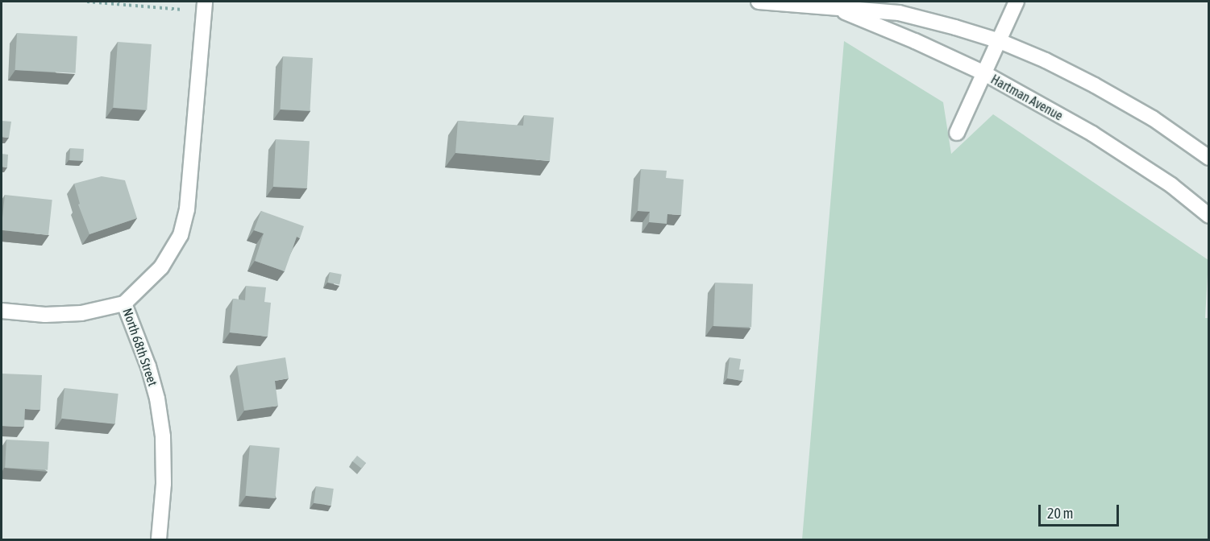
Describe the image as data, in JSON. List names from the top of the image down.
{
  "streets": {
    "main road": ["Hartman Avenue", "North 68th Street"]
  },
  "scale_bar": "20 m"
}
